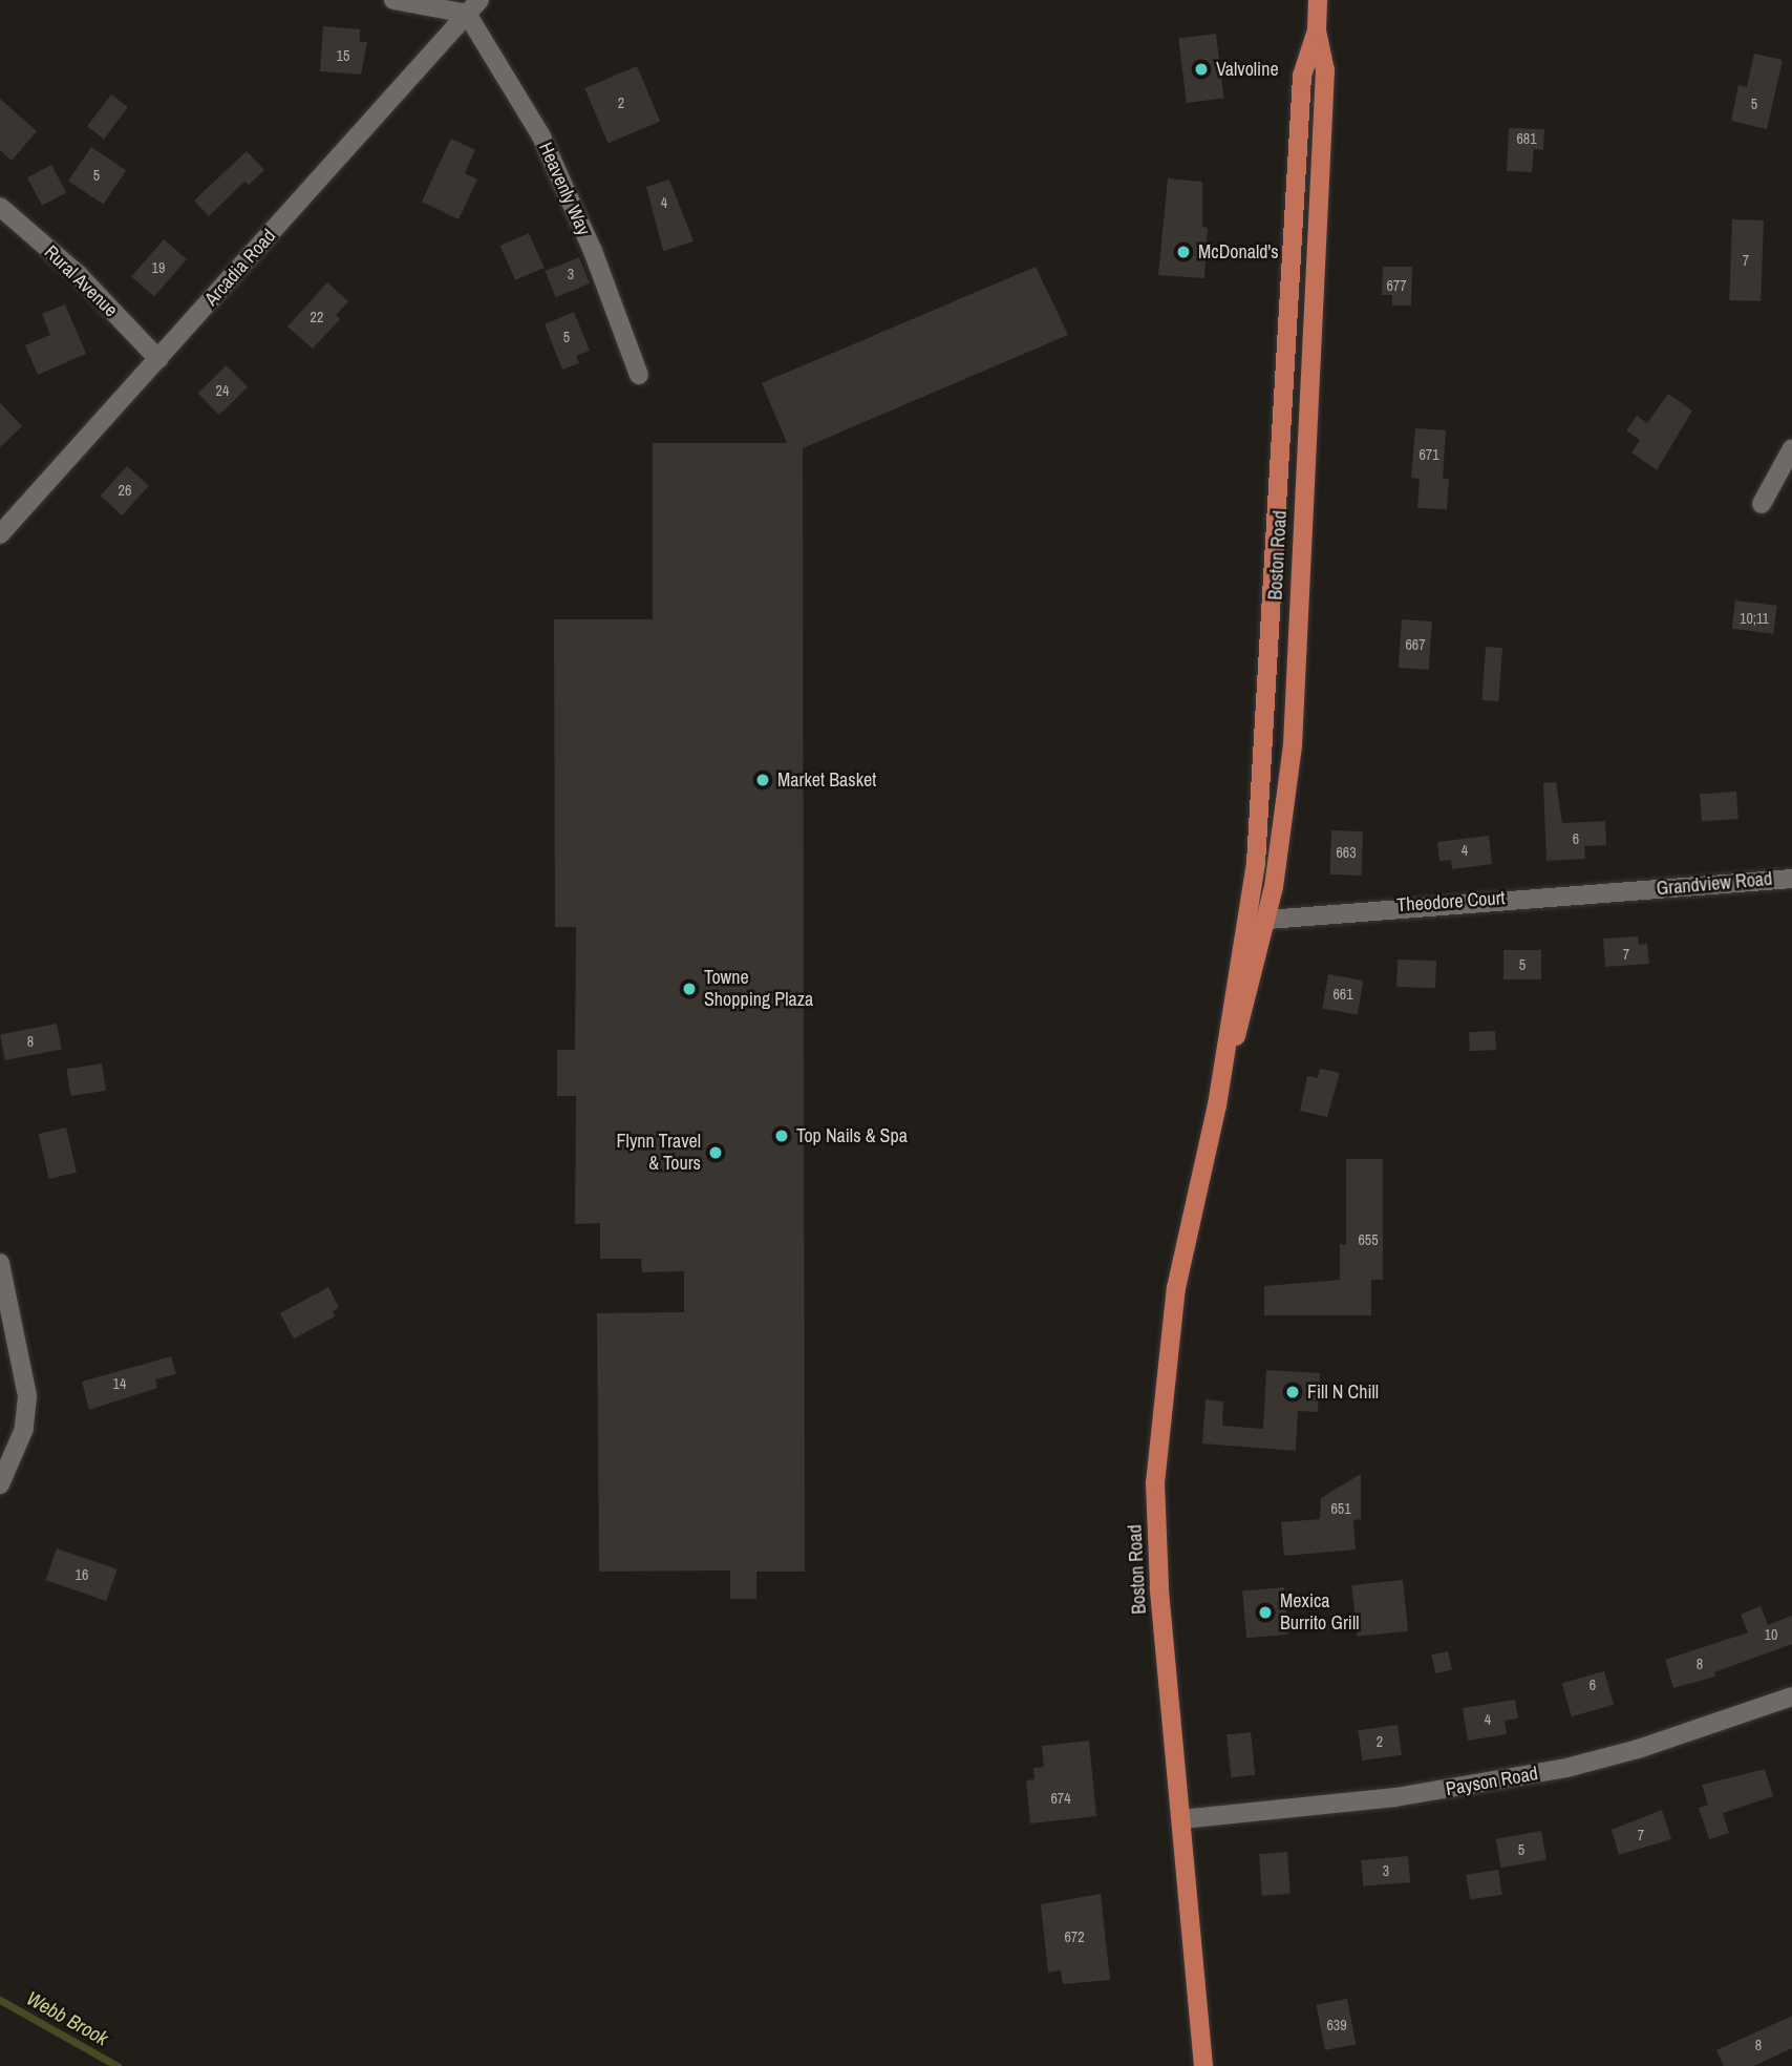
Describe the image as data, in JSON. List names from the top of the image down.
{
  "streets": {
    "main road": ["Boston Road"],
    "street": [
      "Heavenly Way",
      "Arcadia Road",
      "Rural Avenue",
      "Grandview Road",
      "Theodore Court",
      "Payson Road"
    ]
  },
  "crossings": [
    ["Heavenly Way", "Arcadia Road"],
    ["Arcadia Road", "Rural Avenue"],
    ["Boston Road", "Theodore Court"],
    ["Boston Road", "Payson Road"],
    ["Grandview Road", "Theodore Court"]
  ],
  "water": ["Webb Brook"],
  "places": [
    "Valvoline",
    "McDonald's",
    "Market Basket",
    "Towne Shopping Plaza",
    "Top Nails & Spa",
    "Flynn Travel & Tours",
    "Fill N Chill",
    "Mexica Burrito Grill"
  ],
  "house_numbers": [
    "15",
    "2",
    "5",
    "681",
    "5",
    "4",
    "7",
    "19",
    "3",
    "677",
    "22",
    "5",
    "24",
    "671",
    "26",
    "10;11",
    "667",
    "6",
    "4",
    "663",
    "7",
    "5",
    "661",
    "8",
    "655",
    "14",
    "651",
    "16",
    "10",
    "8",
    "6",
    "4",
    "2",
    "674",
    "7",
    "5",
    "3",
    "672",
    "639",
    "8"
  ]
}
